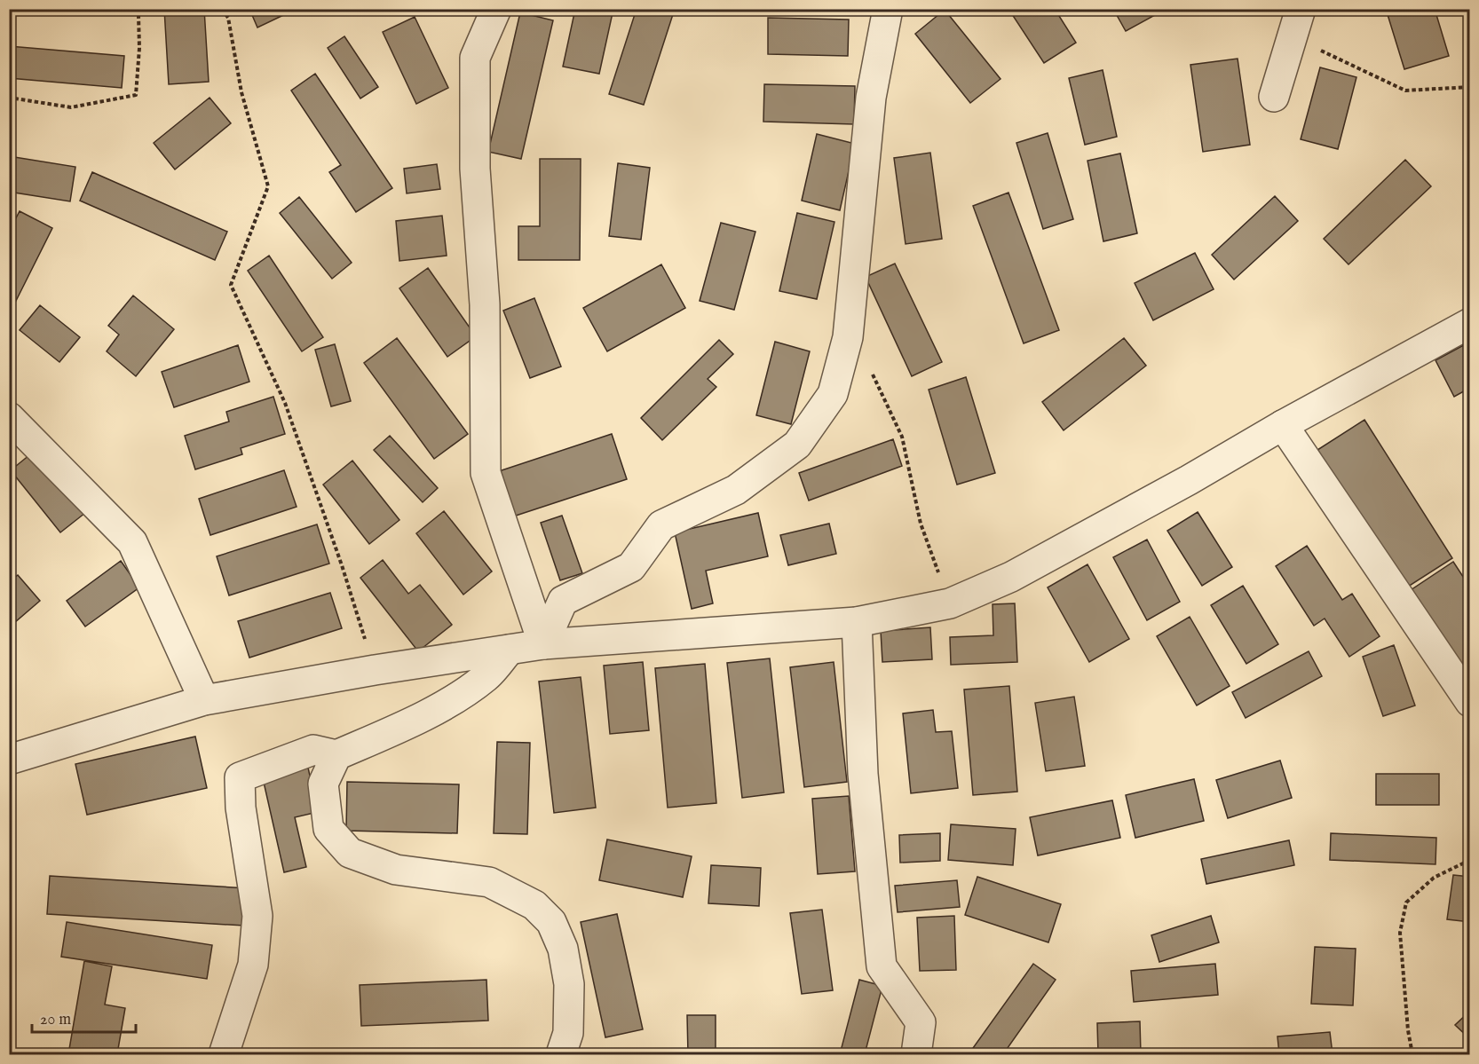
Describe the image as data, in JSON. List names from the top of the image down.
{
  "scale_bar": "20 m"
}
